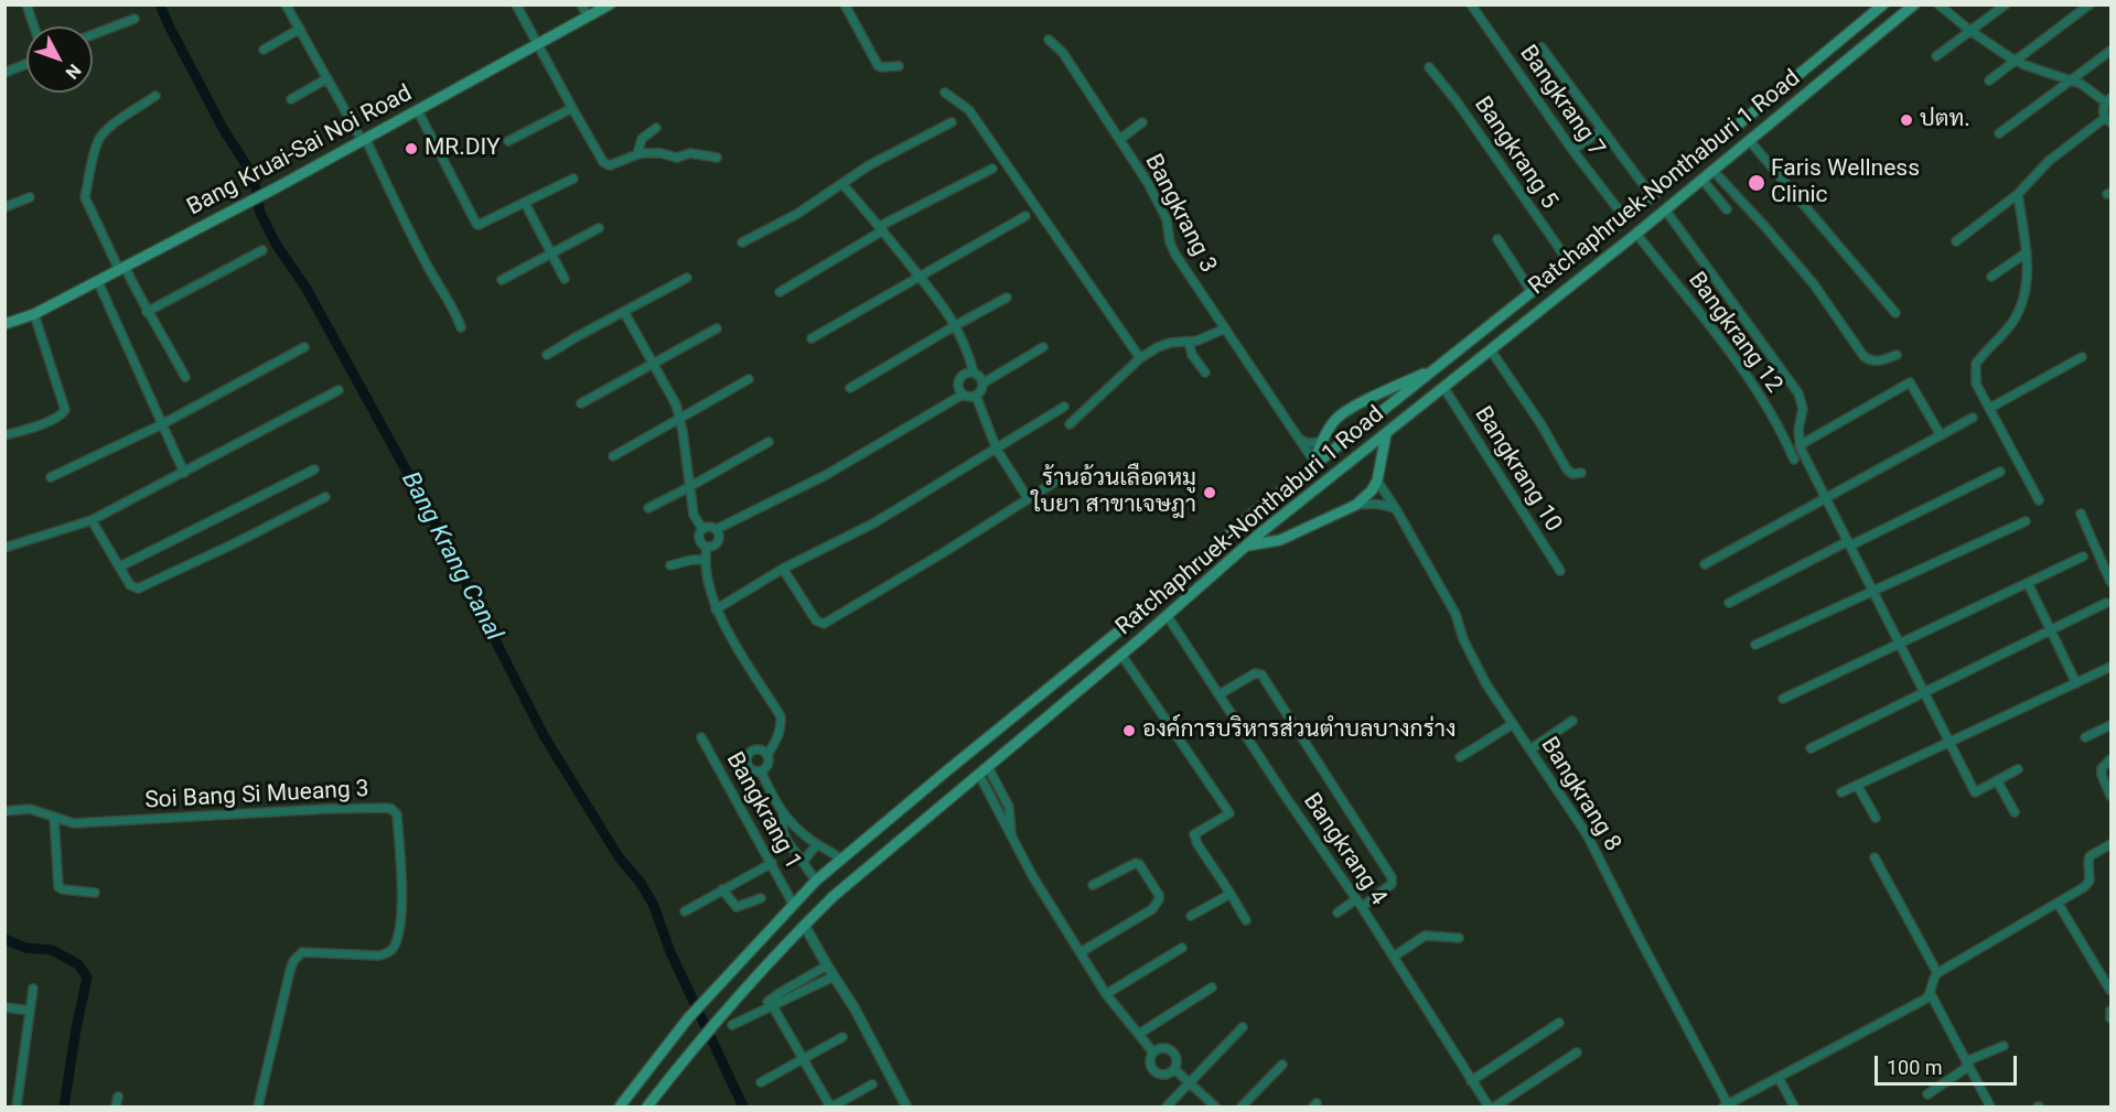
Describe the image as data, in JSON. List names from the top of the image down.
{
  "streets": {
    "main road": ["Bang Kruai-Sai Noi Road", "Ratchaphruek-Nonthaburi 1 Road"],
    "street": [
      "Bangkrang 7",
      "Bangkrang 5",
      "Bangkrang 3",
      "Bangkrang 12",
      "Bangkrang 10",
      "Bangkrang 8",
      "Soi Bang Si Mueang 3",
      "Bangkrang 1",
      "Bangkrang 4"
    ]
  },
  "crossings": [
    ["Bangkrang 7", "Ratchaphruek-Nonthaburi 1 Road"],
    ["Bangkrang 5", "Ratchaphruek-Nonthaburi 1 Road"],
    ["Ratchaphruek-Nonthaburi 1 Road", "Bangkrang 3"],
    ["Ratchaphruek-Nonthaburi 1 Road", "Bangkrang 12"],
    ["Ratchaphruek-Nonthaburi 1 Road", "Bangkrang 10"],
    ["Ratchaphruek-Nonthaburi 1 Road", "Bangkrang 1"],
    ["Ratchaphruek-Nonthaburi 1 Road", "Bangkrang 4"]
  ],
  "water": ["Bang Krang Canal"],
  "places": [
    "ปตท.",
    "MR.DIY",
    "Faris Wellness Clinic",
    "ร้านอ้วนเลือดหมู ใบยา สาขาเจษฎา",
    "องค์การบริหารส่วนตำบลบางกร่าง"
  ],
  "scale_bar": "100 m",
  "north": "bottom right"
}
